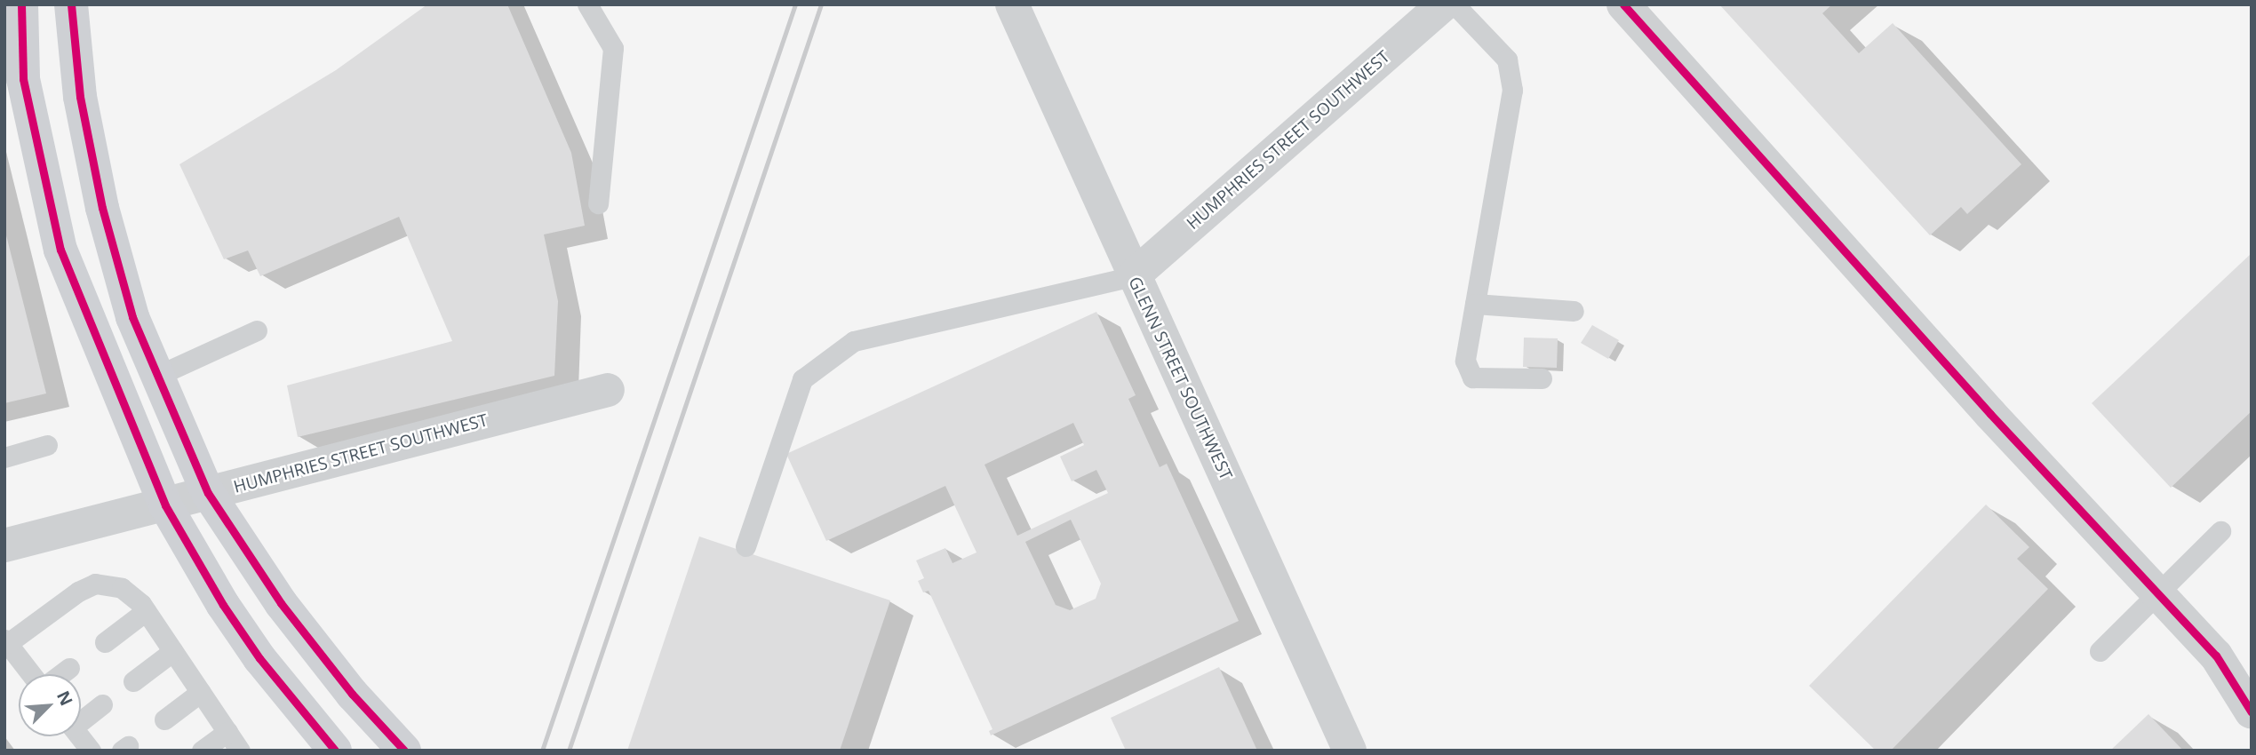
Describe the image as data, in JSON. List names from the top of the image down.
{
  "streets": {
    "street": ["HUMPHRIES STREET SOUTHWEST", "GLENN STREET SOUTHWEST"]
  },
  "crossings": [
    ["HUMPHRIES STREET SOUTHWEST", "GLENN STREET SOUTHWEST"]
  ],
  "north": "top right"
}
